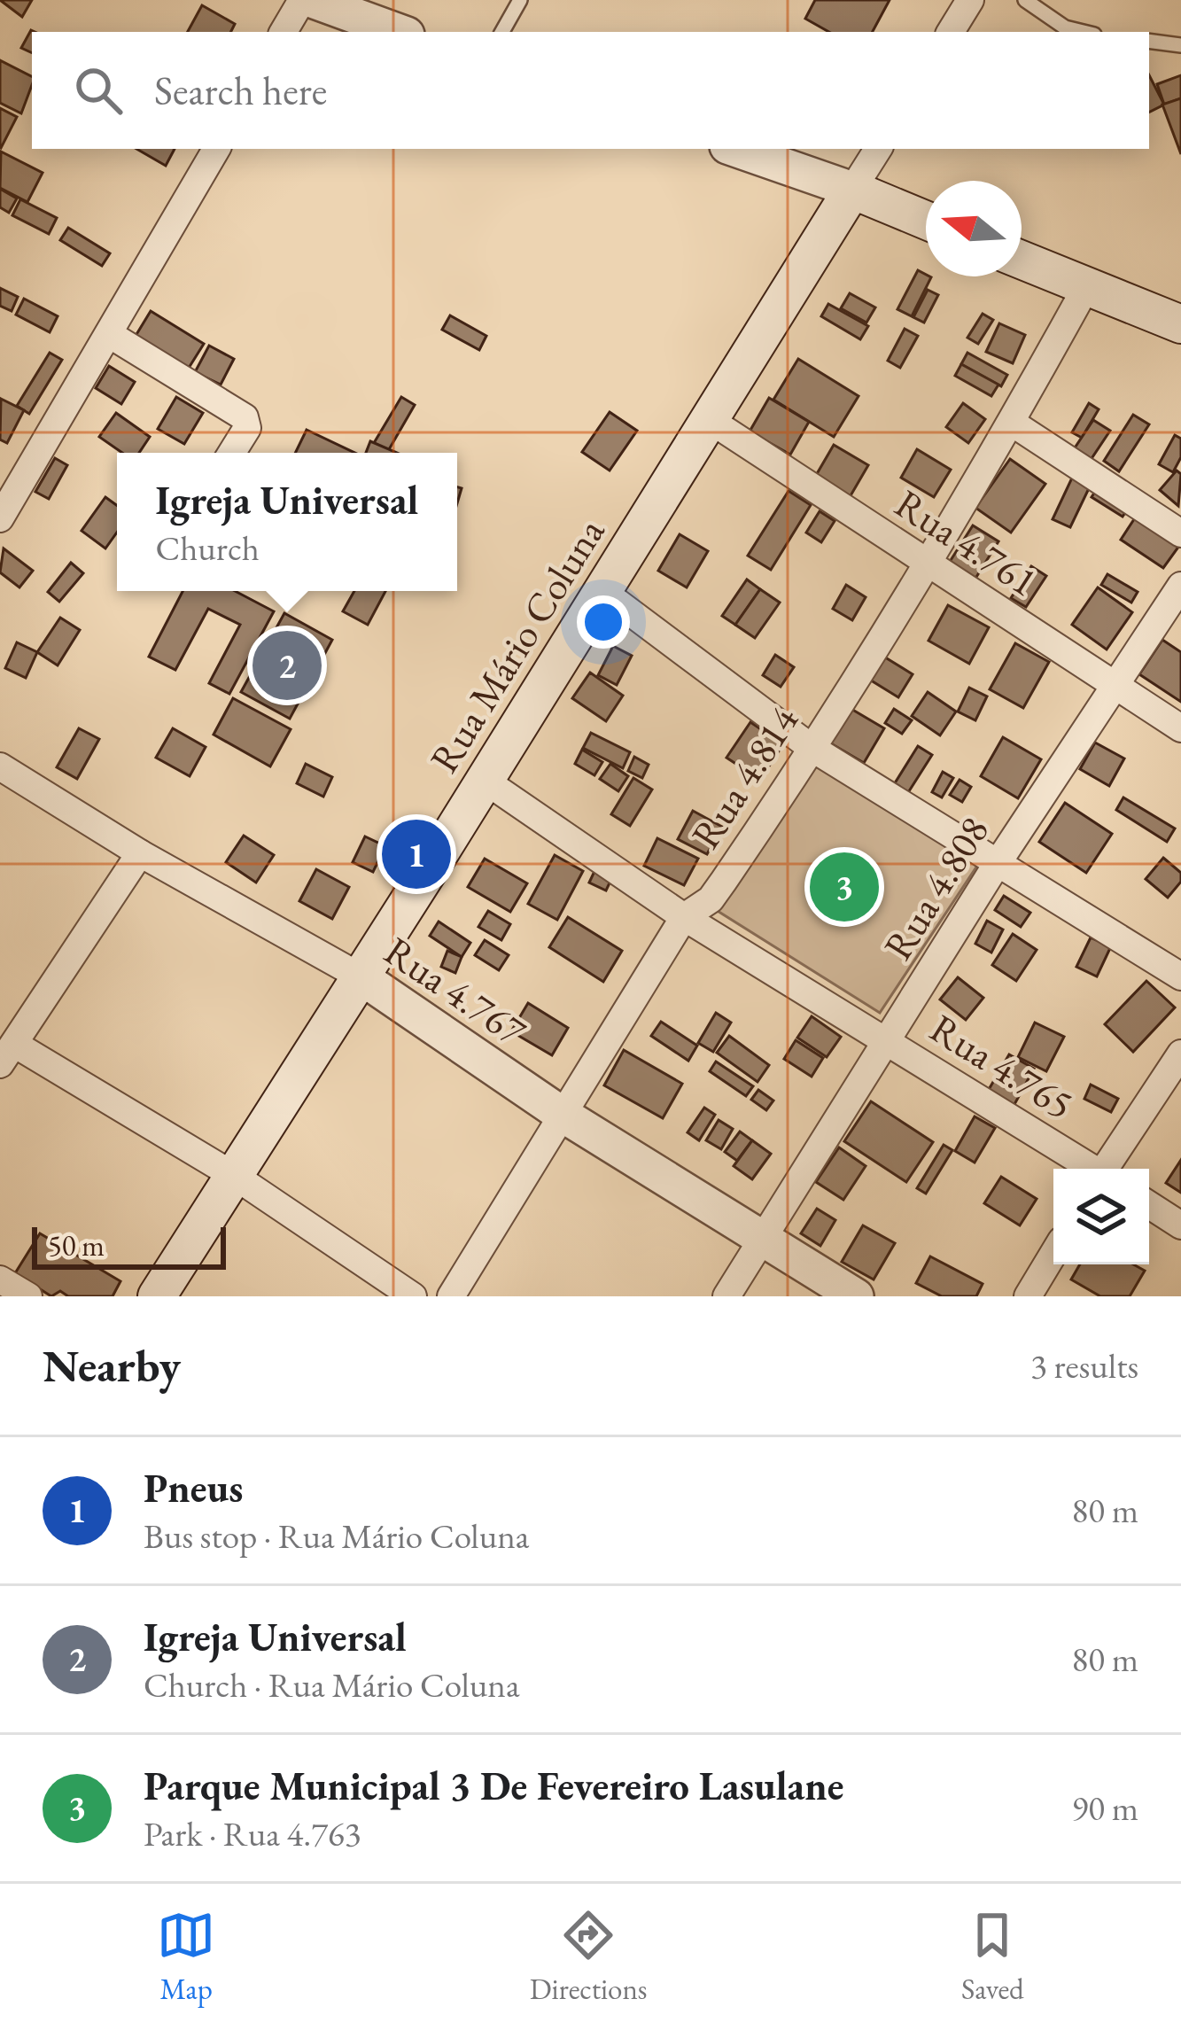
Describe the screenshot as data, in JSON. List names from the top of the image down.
{
  "streets": {
    "main road": ["Rua Mário Coluna"],
    "street": [
      "Rua 4.761",
      "Rua 4.814",
      "Rua 4.808",
      "Rua 4.767",
      "Rua 4.765"
    ]
  },
  "crossings": [
    ["Rua 4.761", "Rua Mário Coluna"],
    ["Rua 4.761", "Rua 4.814"],
    ["Rua 4.761", "Rua 4.808"],
    ["Rua Mário Coluna", "Rua 4.767"],
    ["Rua Mário Coluna", "Rua 4.765"],
    ["Rua 4.814", "Rua 4.767"],
    ["Rua 4.814", "Rua 4.765"],
    ["Rua 4.808", "Rua 4.767"],
    ["Rua 4.808", "Rua 4.765"]
  ],
  "scale_bar": "50 m",
  "north": "left",
  "page": {
    "search": "Search here",
    "popup": ["Igreja Universal", "Church"],
    "pins": ["2", "1", "3"],
    "scale": "50 m",
    "heading": ["Nearby", "3 results"],
    "list": [
      {
        "mark": "1",
        "name": "Pneus",
        "note": "Bus stop · Rua Mário Coluna",
        "value": "80 m"
      },
      {
        "mark": "2",
        "name": "Igreja Universal",
        "note": "Church · Rua Mário Coluna",
        "value": "80 m"
      },
      {
        "mark": "3",
        "name": "Parque Municipal 3 De Fevereiro Lasulane",
        "note": "Park · Rua 4.763",
        "value": "90 m"
      }
    ],
    "nav": ["Map", "Directions", "Saved"]
  }
}
